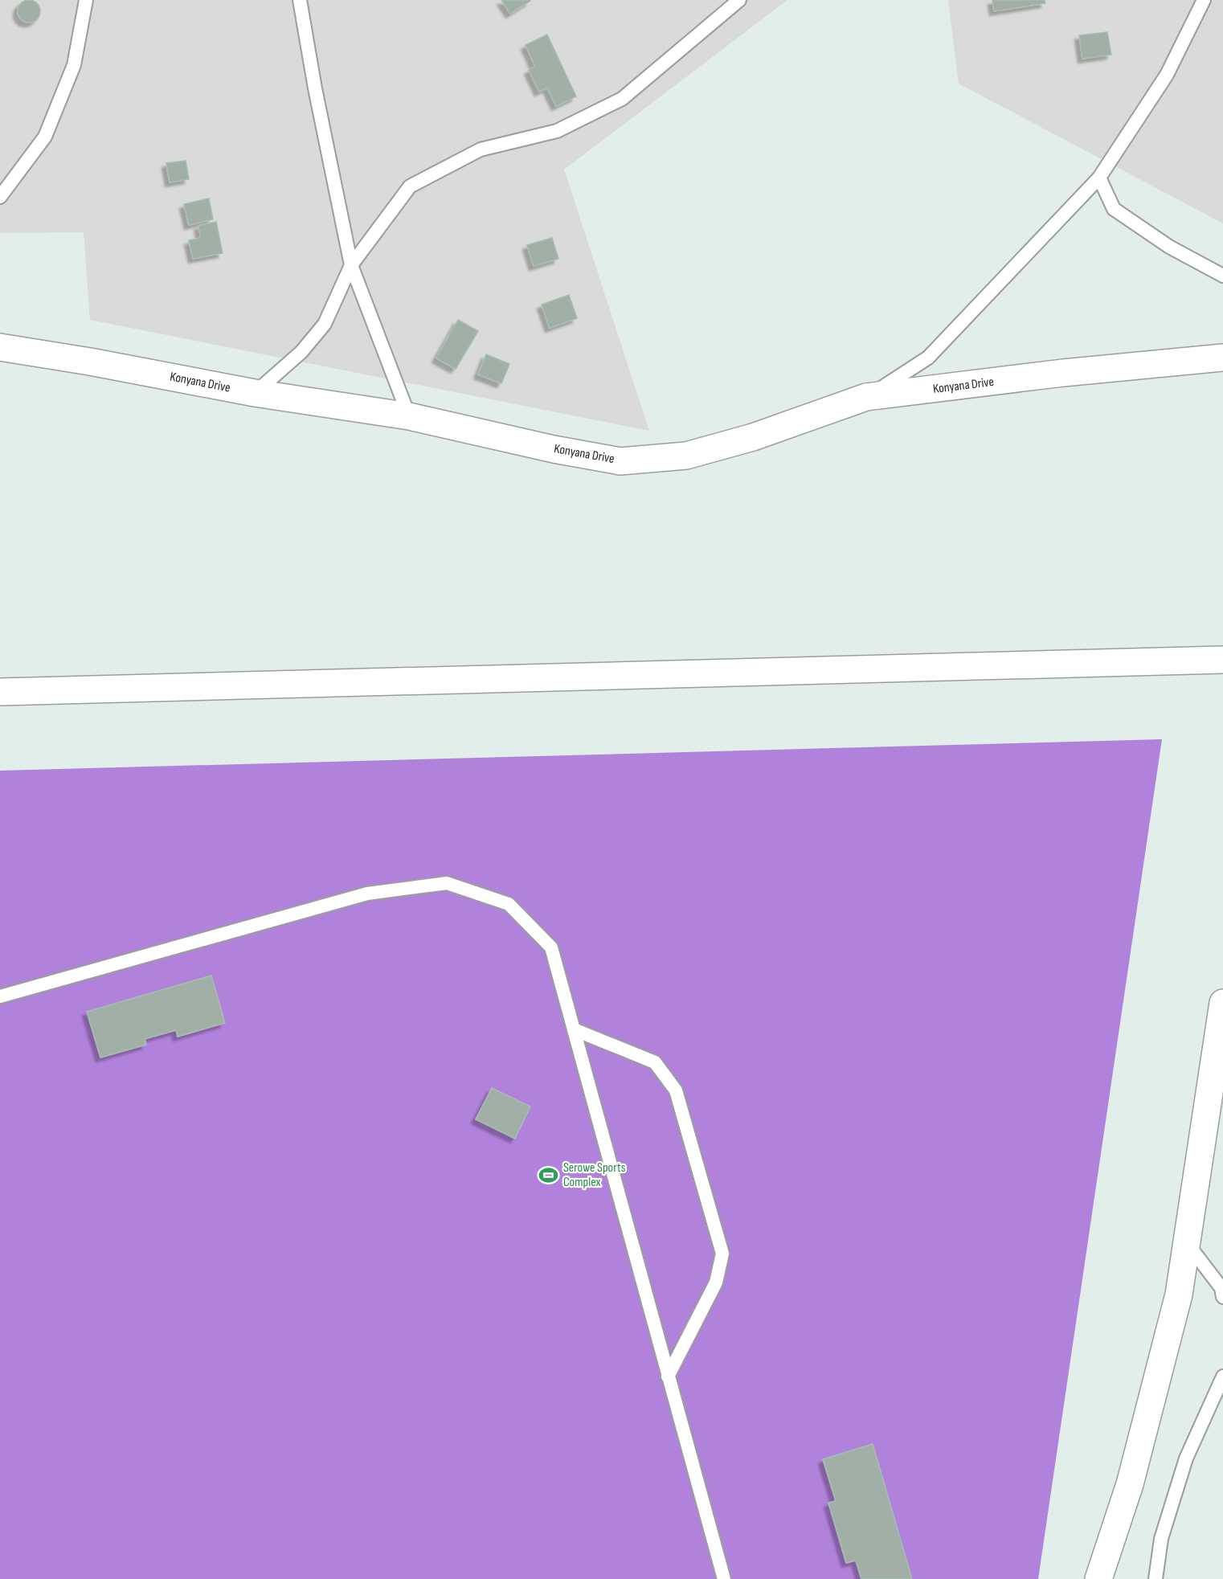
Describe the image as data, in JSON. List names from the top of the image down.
{
  "streets": {
    "street": ["Konyana Drive"]
  },
  "places": {
    "sports": ["Serowe Sports Complex"]
  }
}
